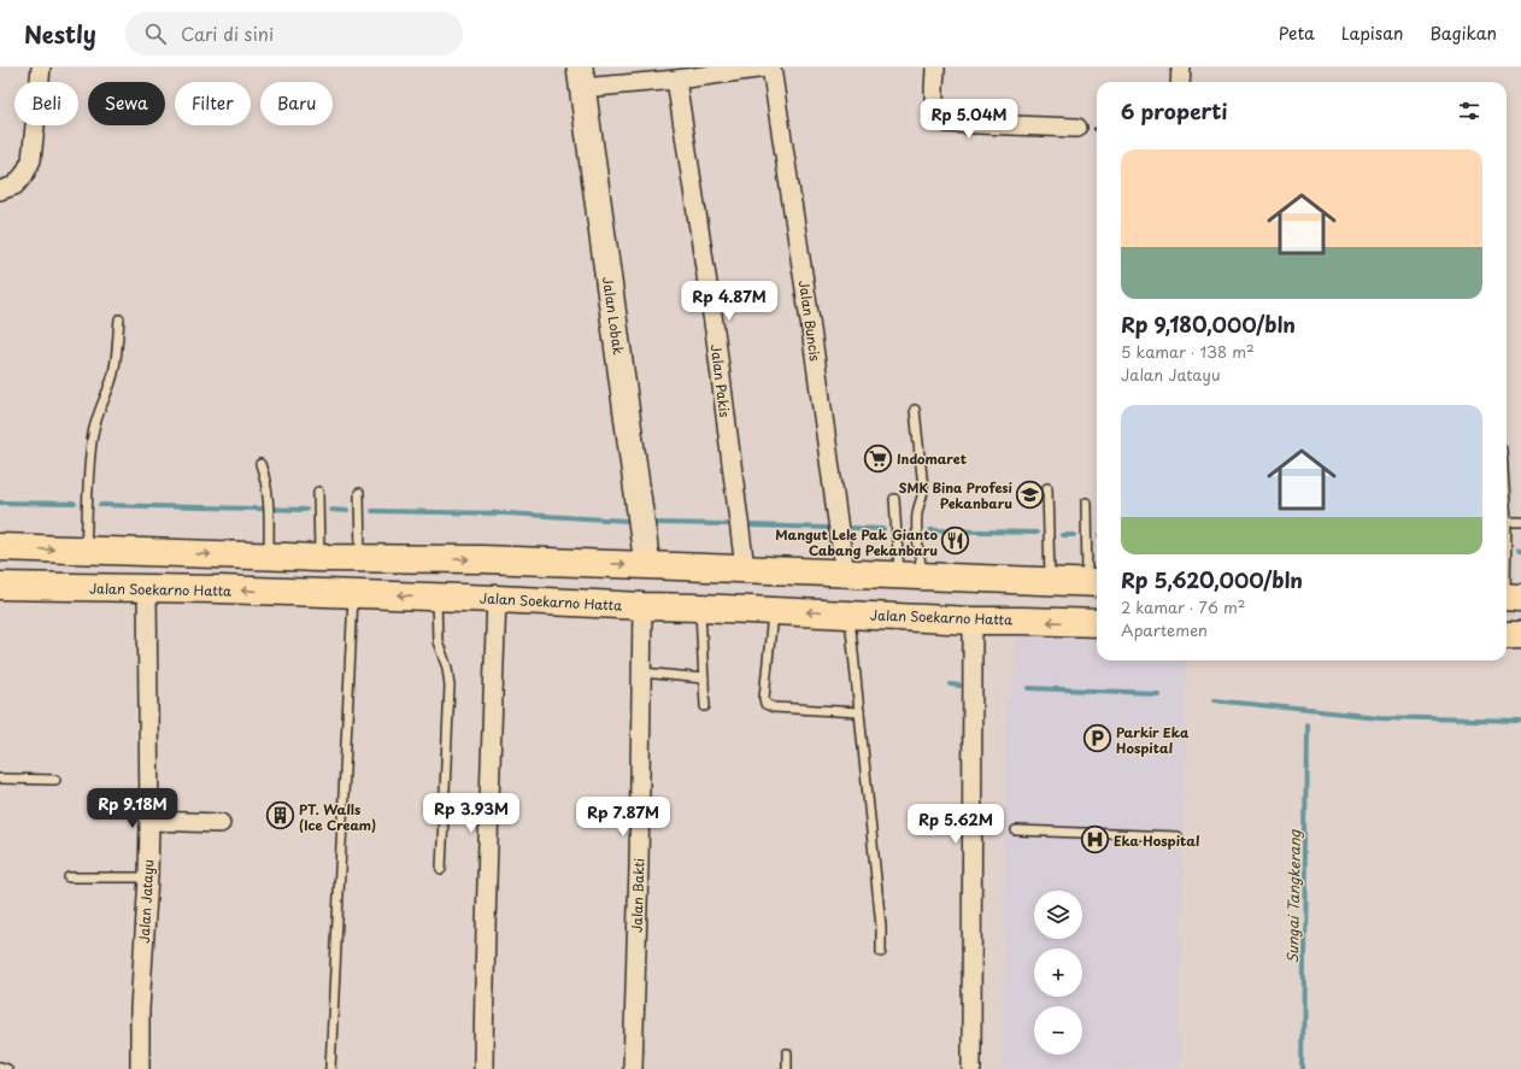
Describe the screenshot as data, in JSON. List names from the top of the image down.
{
  "streets": {
    "main road": ["Jalan Lobak", "Jalan Soekarno Hatta"],
    "street": [
      "Jalan Buncis",
      "Jalan Pakis",
      "Jalan Bakti",
      "Jalan Jatayu"
    ]
  },
  "crossings": [
    ["Jalan Soekarno Hatta", "Jalan Bakti"],
    ["Jalan Soekarno Hatta", "Jalan Jatayu"]
  ],
  "water": ["Sungai Tangkerang"],
  "places": {
    "supermarket": ["Indomaret"],
    "school or university": ["SMK Bina Profesi Pekanbaru"],
    "restaurant": ["Mangut Lele Pak Gianto Cabang Pekanbaru"],
    "parking": ["Parkir Eka Hospital"],
    "building": ["PT. Walls (Ice Cream)"],
    "hospital": ["Eka Hospital"]
  },
  "page": {
    "header": "Nestly",
    "search": "Cari di sini",
    "nav": ["Peta", "Lapisan", "Bagikan"],
    "chip": [
      "Beli",
      "Sewa",
      "Filter",
      "Baru"
    ],
    "heading": "6 properti",
    "price": [
      "Rp 5.04M",
      "Rp 4.87M",
      "Rp 9.18M",
      "Rp 3.93M",
      "Rp 7.87M",
      "Rp 5.62M"
    ],
    "list": [
      {
        "name": "Rp 9,180,000/bln",
        "note": "5 kamar · 138 m² · Jalan Jatayu"
      },
      {
        "name": "Rp 5,620,000/bln",
        "note": "2 kamar · 76 m² · Apartemen"
      }
    ],
    "map_buttons": ["+", "−"]
  }
}
